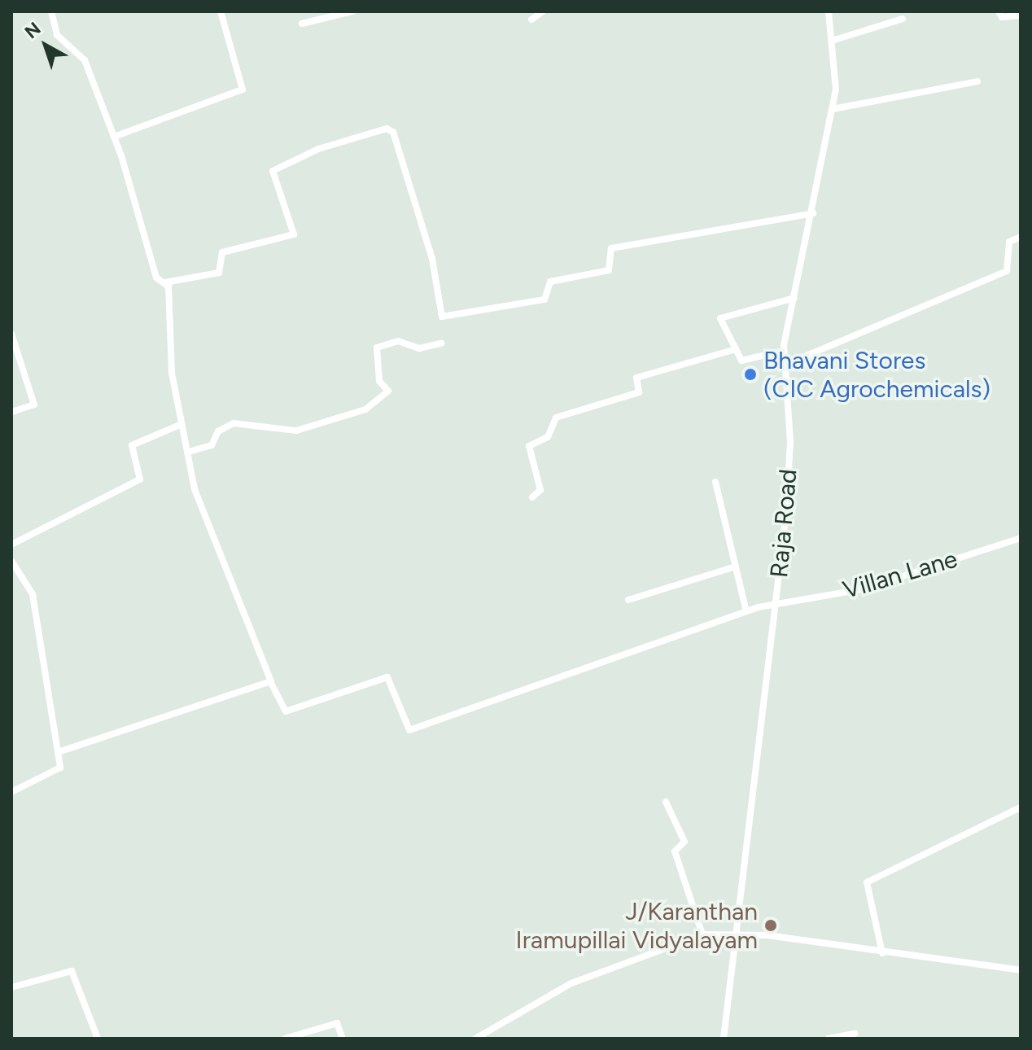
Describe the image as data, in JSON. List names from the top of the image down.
{
  "streets": {
    "street": ["Raja Road", "Villan Lane"]
  },
  "crossings": [
    ["Raja Road", "Villan Lane"]
  ],
  "places": ["Bhavani Stores (CIC Agrochemicals)", "J/Karanthan Iramupillai Vidyalayam"],
  "north": "top left"
}
